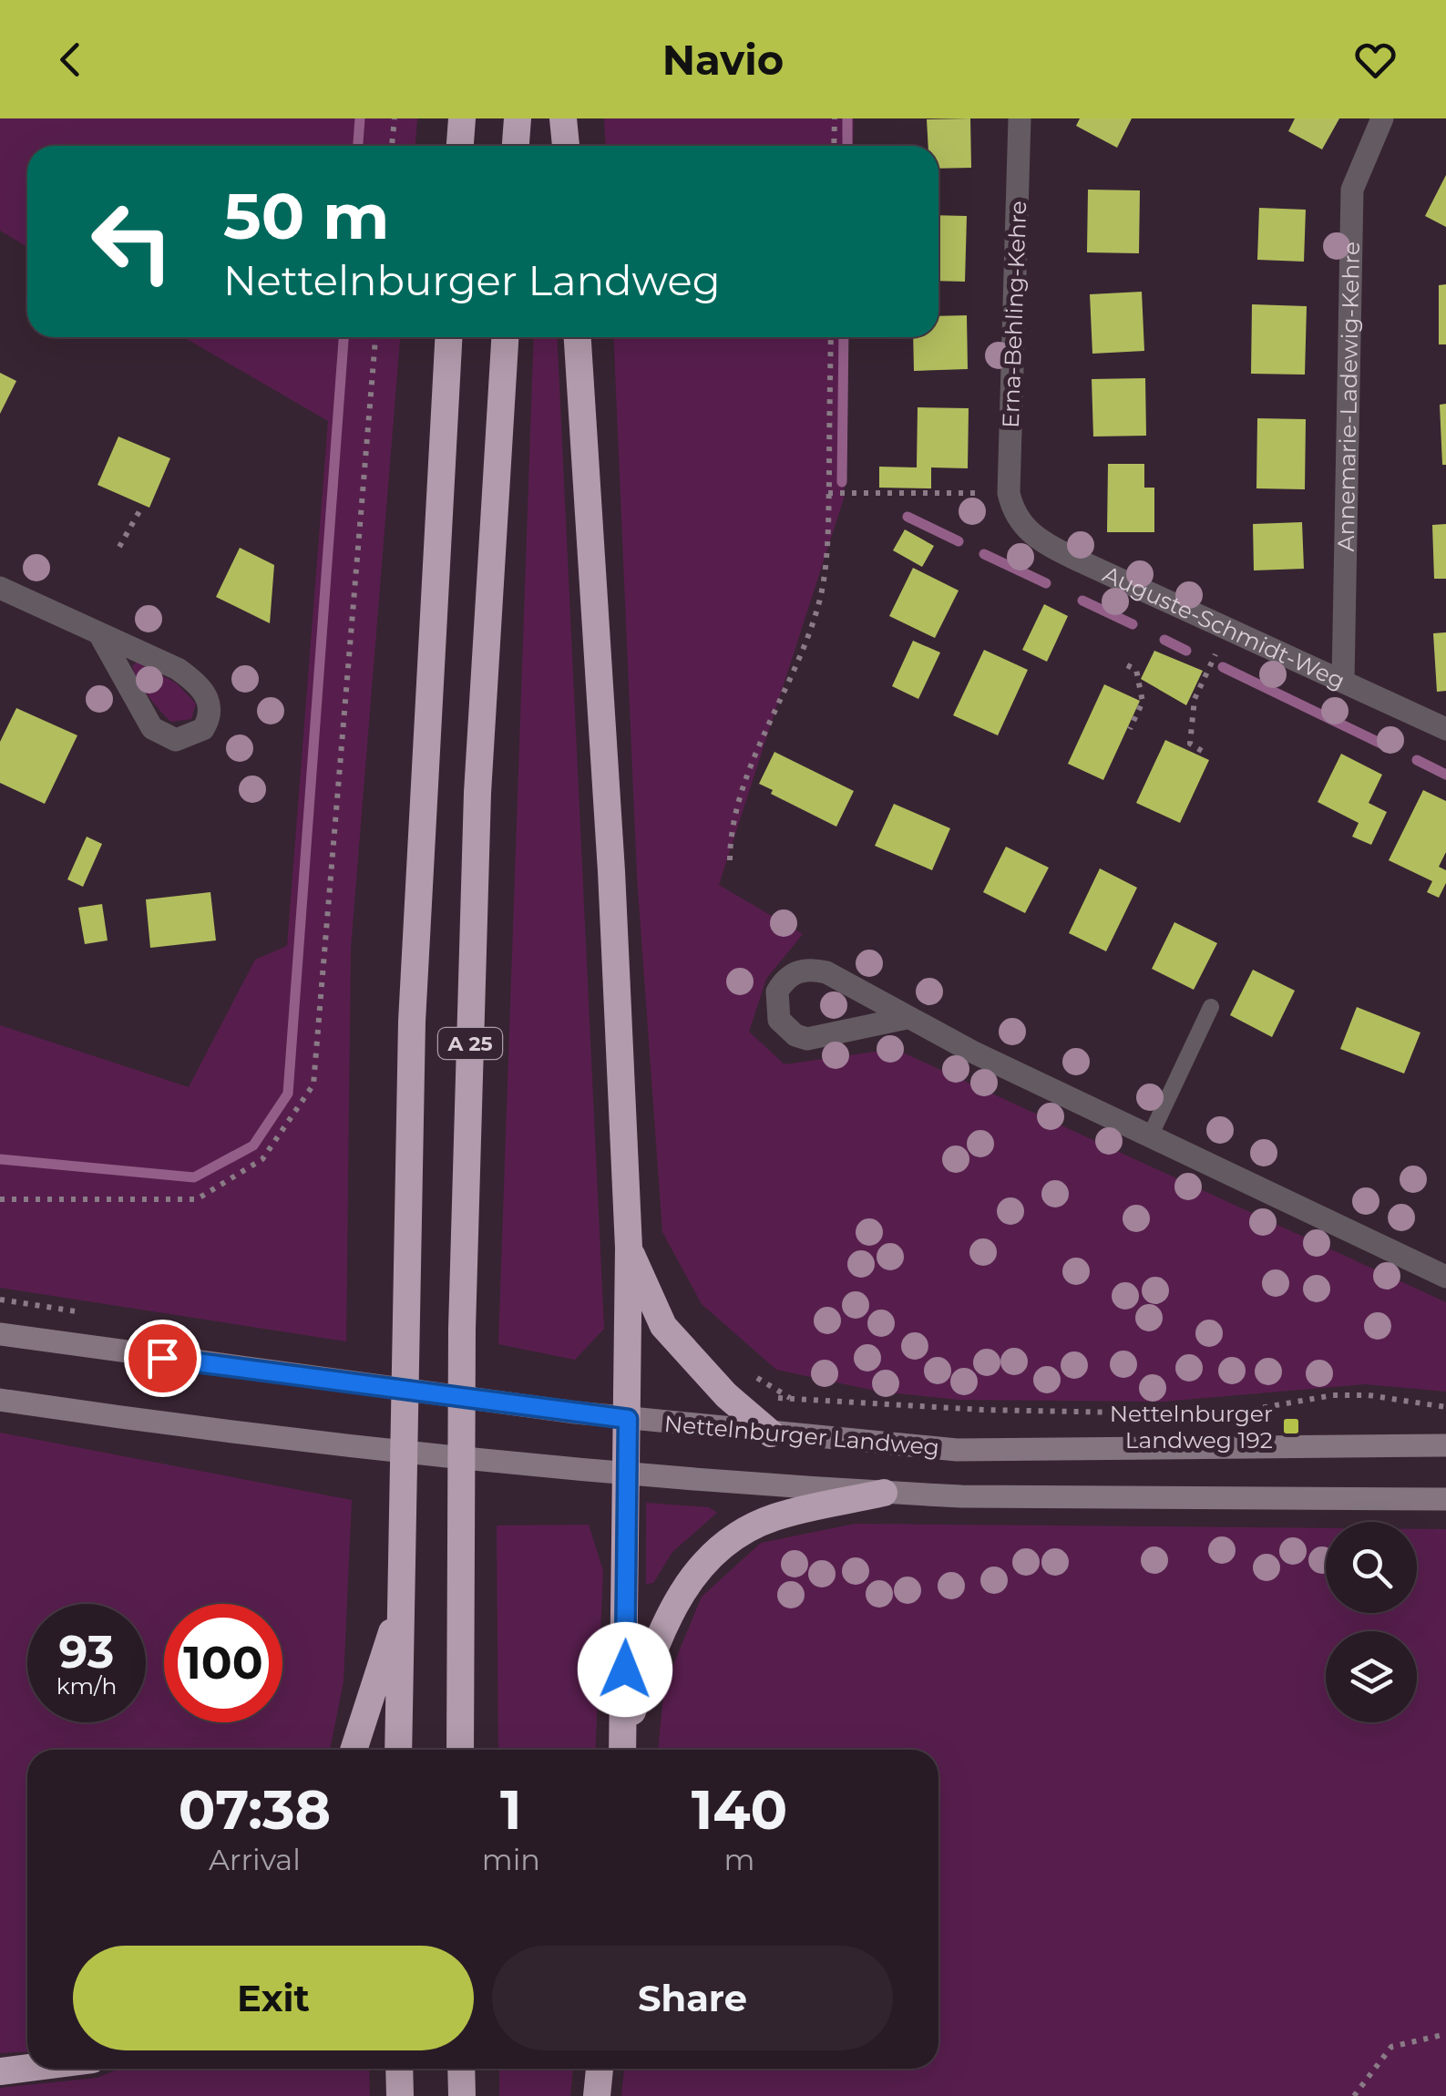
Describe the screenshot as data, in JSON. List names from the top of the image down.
{
  "streets": {
    "highway": ["A 25"],
    "main road": ["Nettelnburger Landweg"],
    "street": ["Erna-Behling-Kehre", "Annemarie-Ladewig-Kehre", "Auguste-Schmidt-Weg"]
  },
  "crossings": [
    ["Erna-Behling-Kehre", "Auguste-Schmidt-Weg"],
    ["Annemarie-Ladewig-Kehre", "Auguste-Schmidt-Weg"]
  ],
  "places": {
    "transit": ["Nettelnburger Landweg 192"]
  },
  "page": {
    "header": "Navio",
    "turn": ["50 m", "Nettelnburger Landweg"],
    "speed": "93 km/h",
    "limit": "100",
    "eta": [
      "07:38",
      "Arrival",
      "1",
      "min",
      "140",
      "m"
    ],
    "buttons": ["Exit", "Share"]
  }
}
